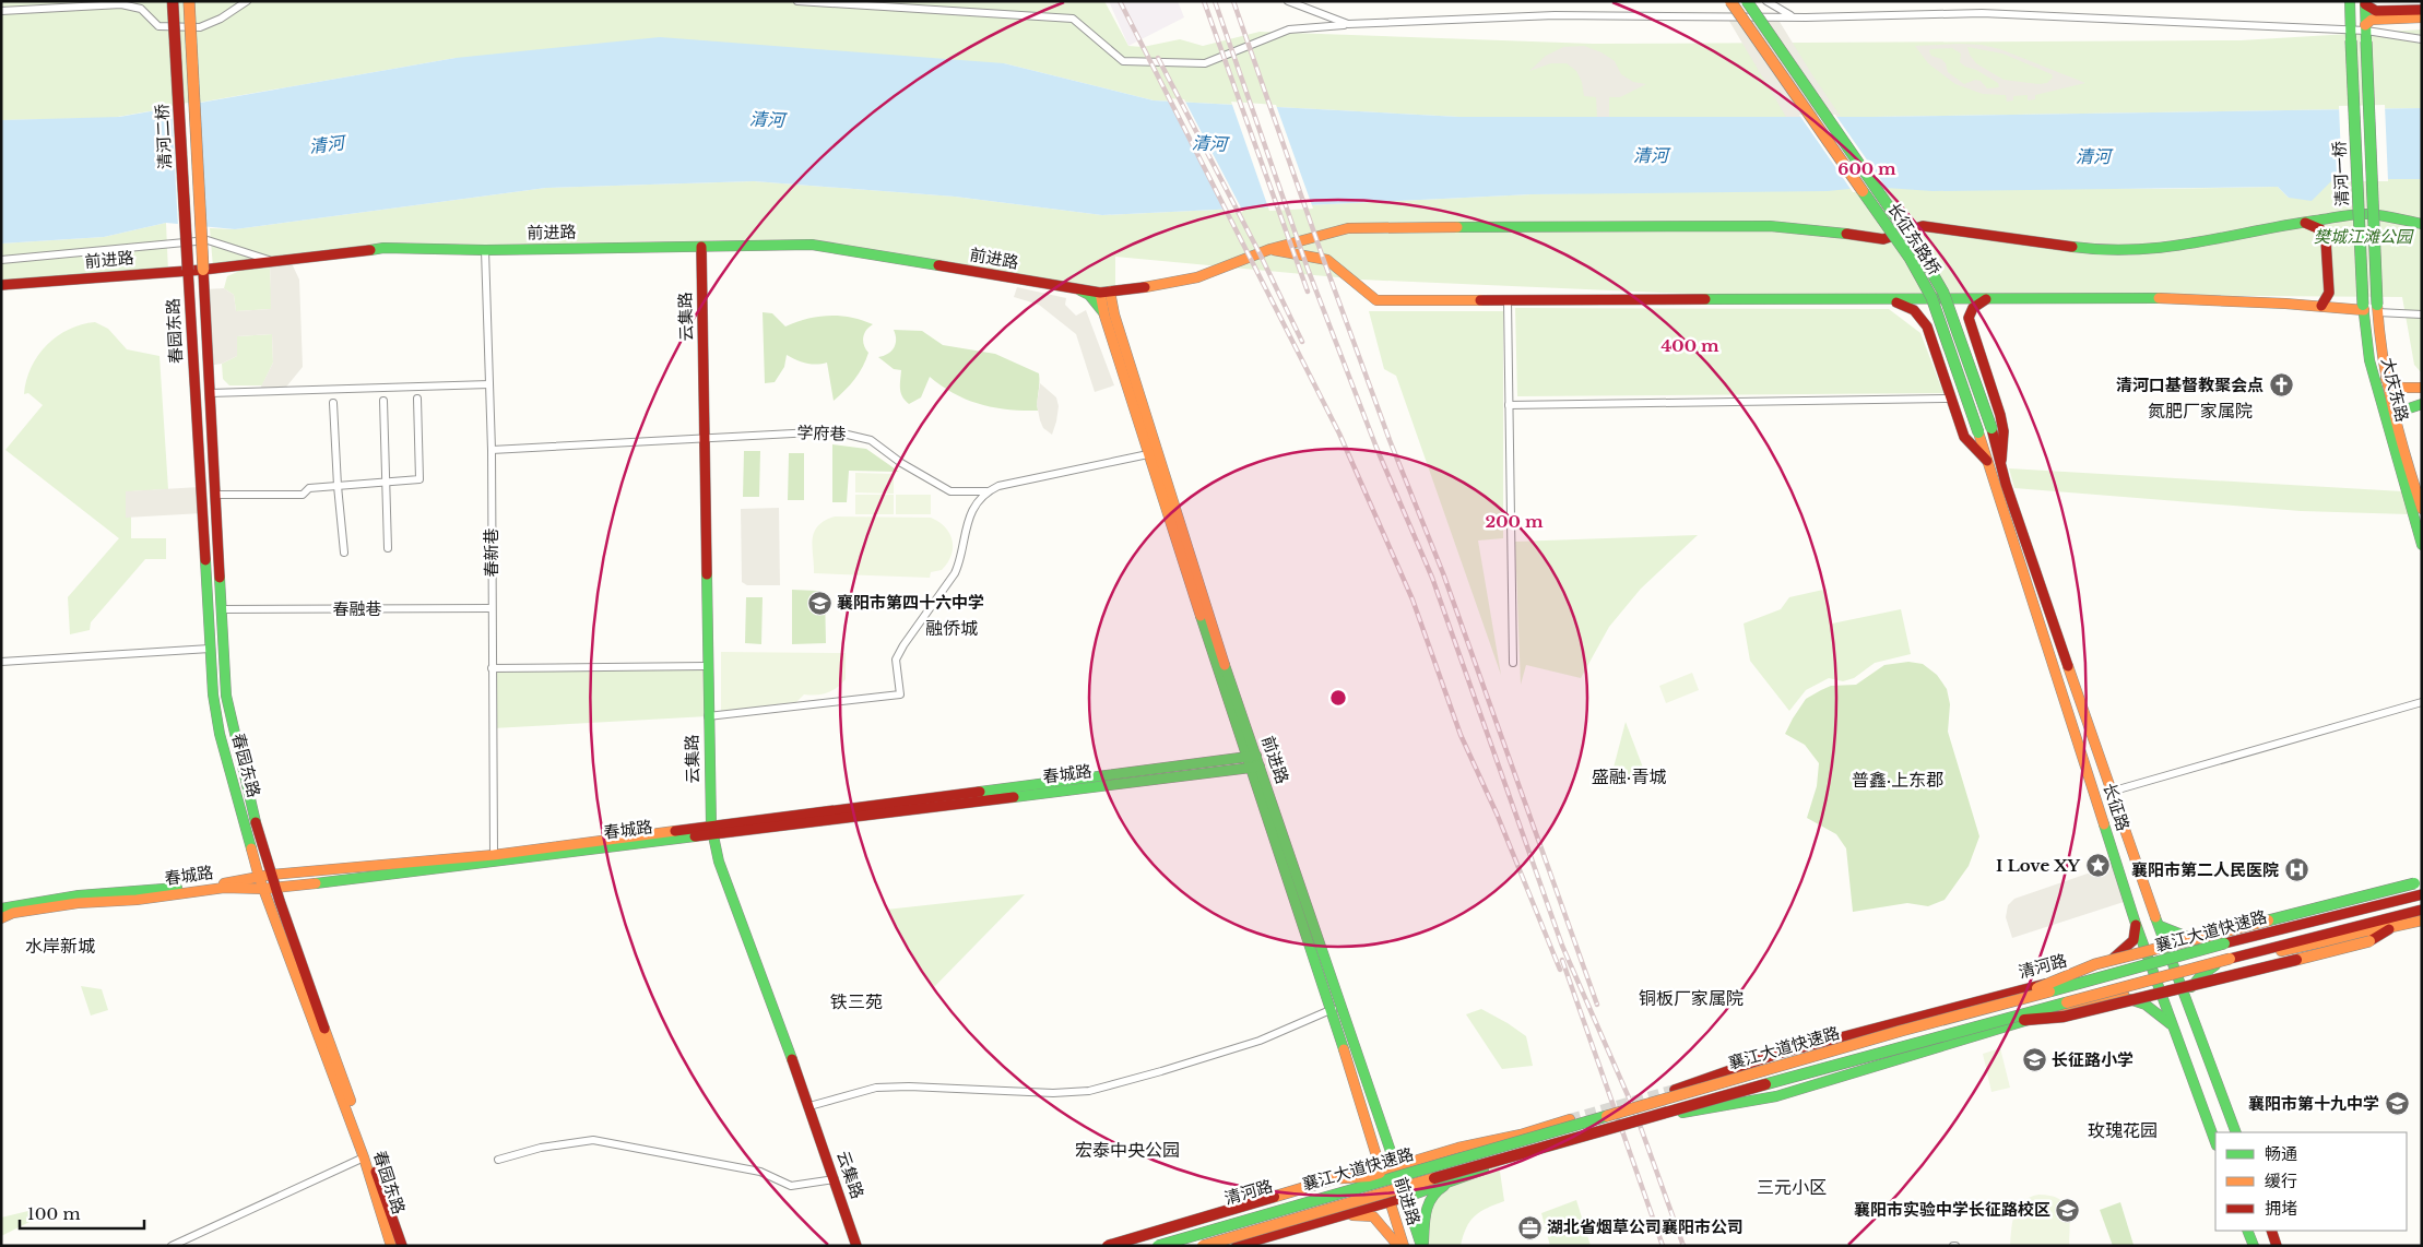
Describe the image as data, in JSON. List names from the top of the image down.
{
  "streets": {
    "main road": [
      "清河二桥",
      "清河一桥",
      "前进路",
      "长征东路桥",
      "云集路",
      "春园东路",
      "大庆东路",
      "春城路",
      "长征路",
      "襄江大道快速路",
      "清河路"
    ],
    "street": ["学府巷", "春新巷", "春融巷"]
  },
  "crossings": [
    ["清河二桥", "前进路"],
    ["清河二桥", "春园东路"],
    ["清河一桥", "大庆东路"],
    ["前进路", "云集路"],
    ["前进路", "春园东路"],
    ["前进路", "学府巷"],
    ["前进路", "春新巷"],
    ["前进路", "春城路"],
    ["前进路", "清河路"],
    ["长征东路桥", "长征路"],
    ["云集路", "学府巷"],
    ["云集路", "春城路"],
    ["春园东路", "春融巷"],
    ["春园东路", "春城路"],
    ["学府巷", "春新巷"],
    ["春新巷", "春融巷"],
    ["春新巷", "春城路"],
    ["长征路", "清河路"]
  ],
  "districts": [
    "氮肥厂家属院",
    "融侨城",
    "盛融·青城",
    "普鑫·上东郡",
    "水岸新城",
    "铜板厂家属院",
    "铁三苑",
    "玫瑰花园",
    "宏泰中央公园",
    "三元小区"
  ],
  "water": ["清河"],
  "parks": ["樊城江滩公园"],
  "places": {
    "church": ["清河口基督教聚会点"],
    "school or university": [
      "襄阳市第四十六中学",
      "长征路小学",
      "襄阳市第十九中学",
      "襄阳市实验中学长征路校区"
    ],
    "place": ["I Love XY"],
    "hospital": ["襄阳市第二人民医院"],
    "office": ["湖北省烟草公司襄阳市公司"]
  },
  "legend": ["畅通", "缓行", "拥堵"],
  "scale_bar": "100 m",
  "rings": ["600 m", "400 m", "200 m"]
}
